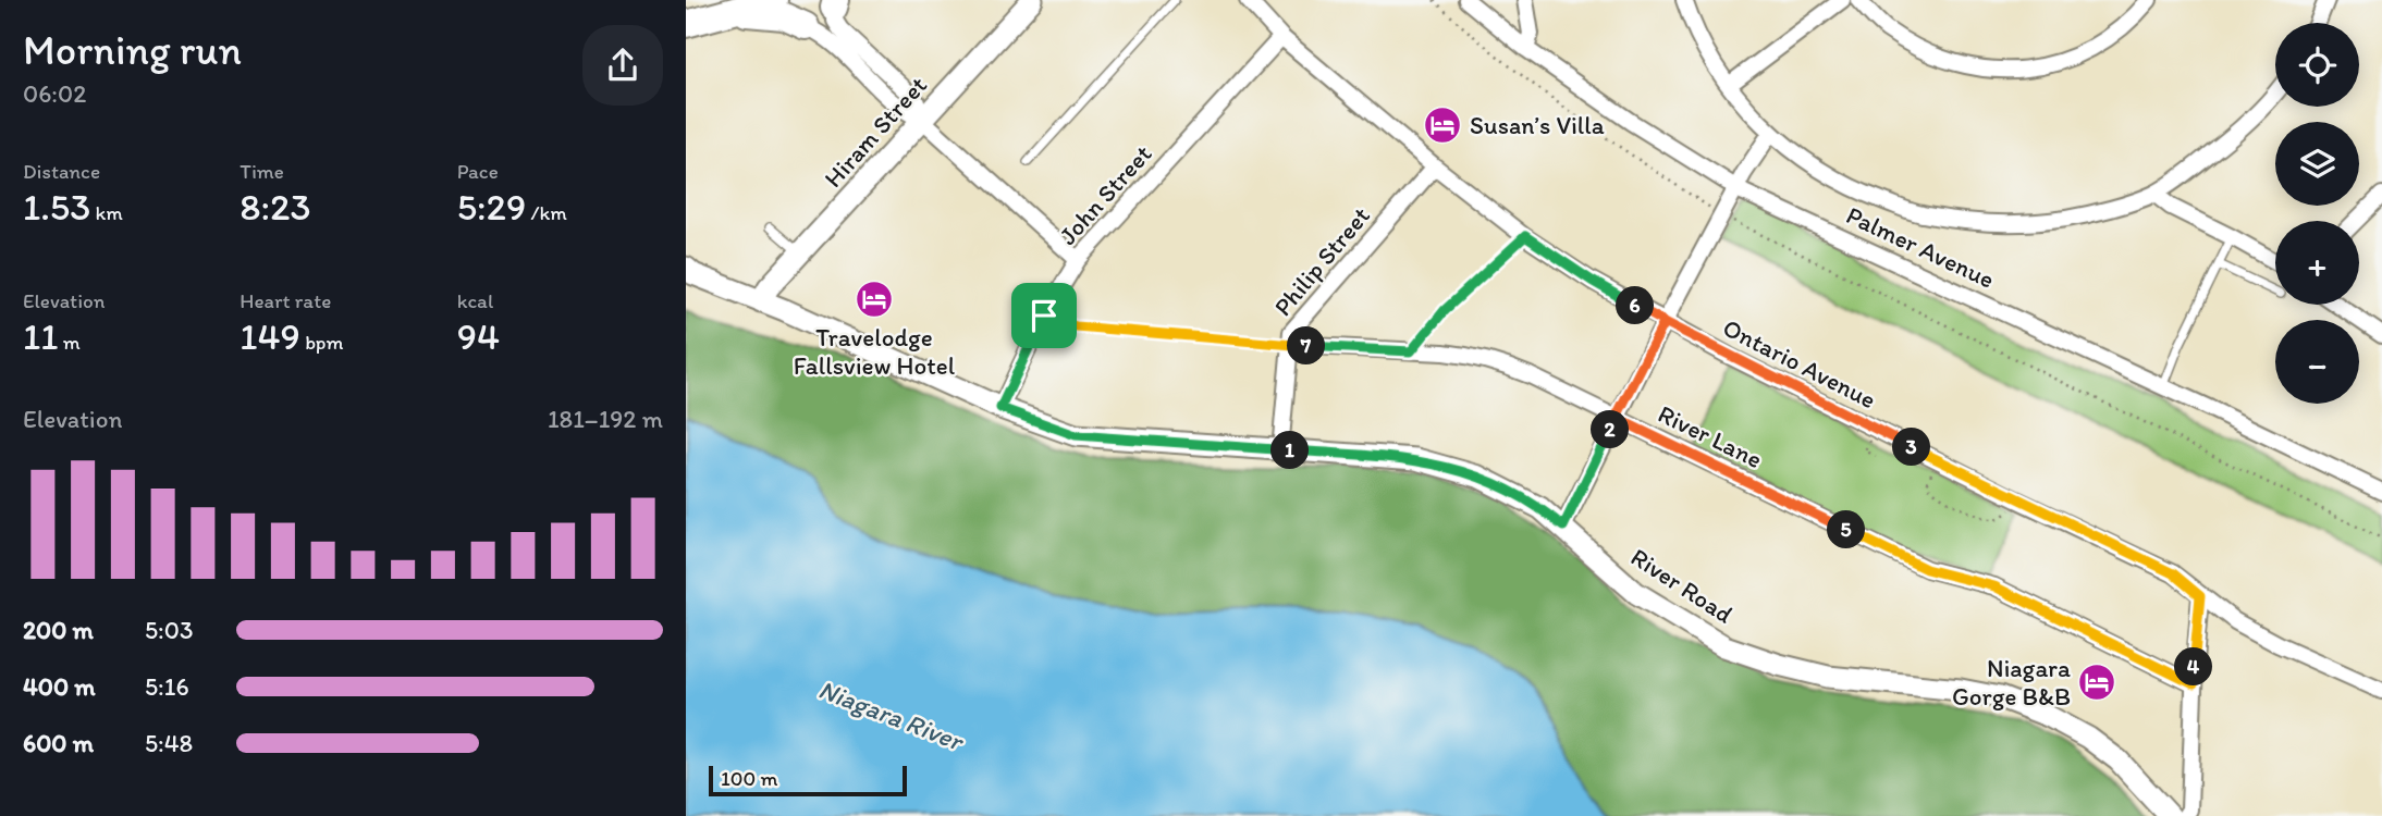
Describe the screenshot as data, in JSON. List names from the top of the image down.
{
  "streets": {
    "main road": ["Hiram Street", "River Road"],
    "street": [
      "John Street",
      "Palmer Avenue",
      "Philip Street",
      "Ontario Avenue",
      "River Lane"
    ]
  },
  "crossings": [
    ["Hiram Street", "River Road"],
    ["John Street", "Ontario Avenue"],
    ["John Street", "River Road"],
    ["Philip Street", "Ontario Avenue"],
    ["Philip Street", "River Lane"],
    ["Philip Street", "River Road"]
  ],
  "water": ["Niagara River"],
  "places": {
    "hotel": ["Susan’s Villa", "Travelodge Fallsview Hotel", "Niagara Gorge B&B"]
  },
  "scale_bar": "100 m",
  "page": {
    "heading": ["Morning run", "06:02"],
    "map_buttons": ["+", "−"],
    "stats": [
      ["Distance", "1.53 km"],
      ["Time", "8:23"],
      ["Pace", "5:29 /km"],
      ["Elevation", "11 m"],
      ["Heart rate", "149 bpm"],
      ["kcal", "94"]
    ],
    "pins": [
      "6",
      "7",
      "2",
      "3",
      "1",
      "5",
      "4"
    ],
    "chart": ["Elevation", "181–192 m"],
    "list": [
      {
        "name": "200 m",
        "note": "5:03"
      },
      {
        "name": "400 m",
        "note": "5:16"
      },
      {
        "name": "600 m",
        "note": "5:48"
      }
    ],
    "scale": "100 m"
  }
}
